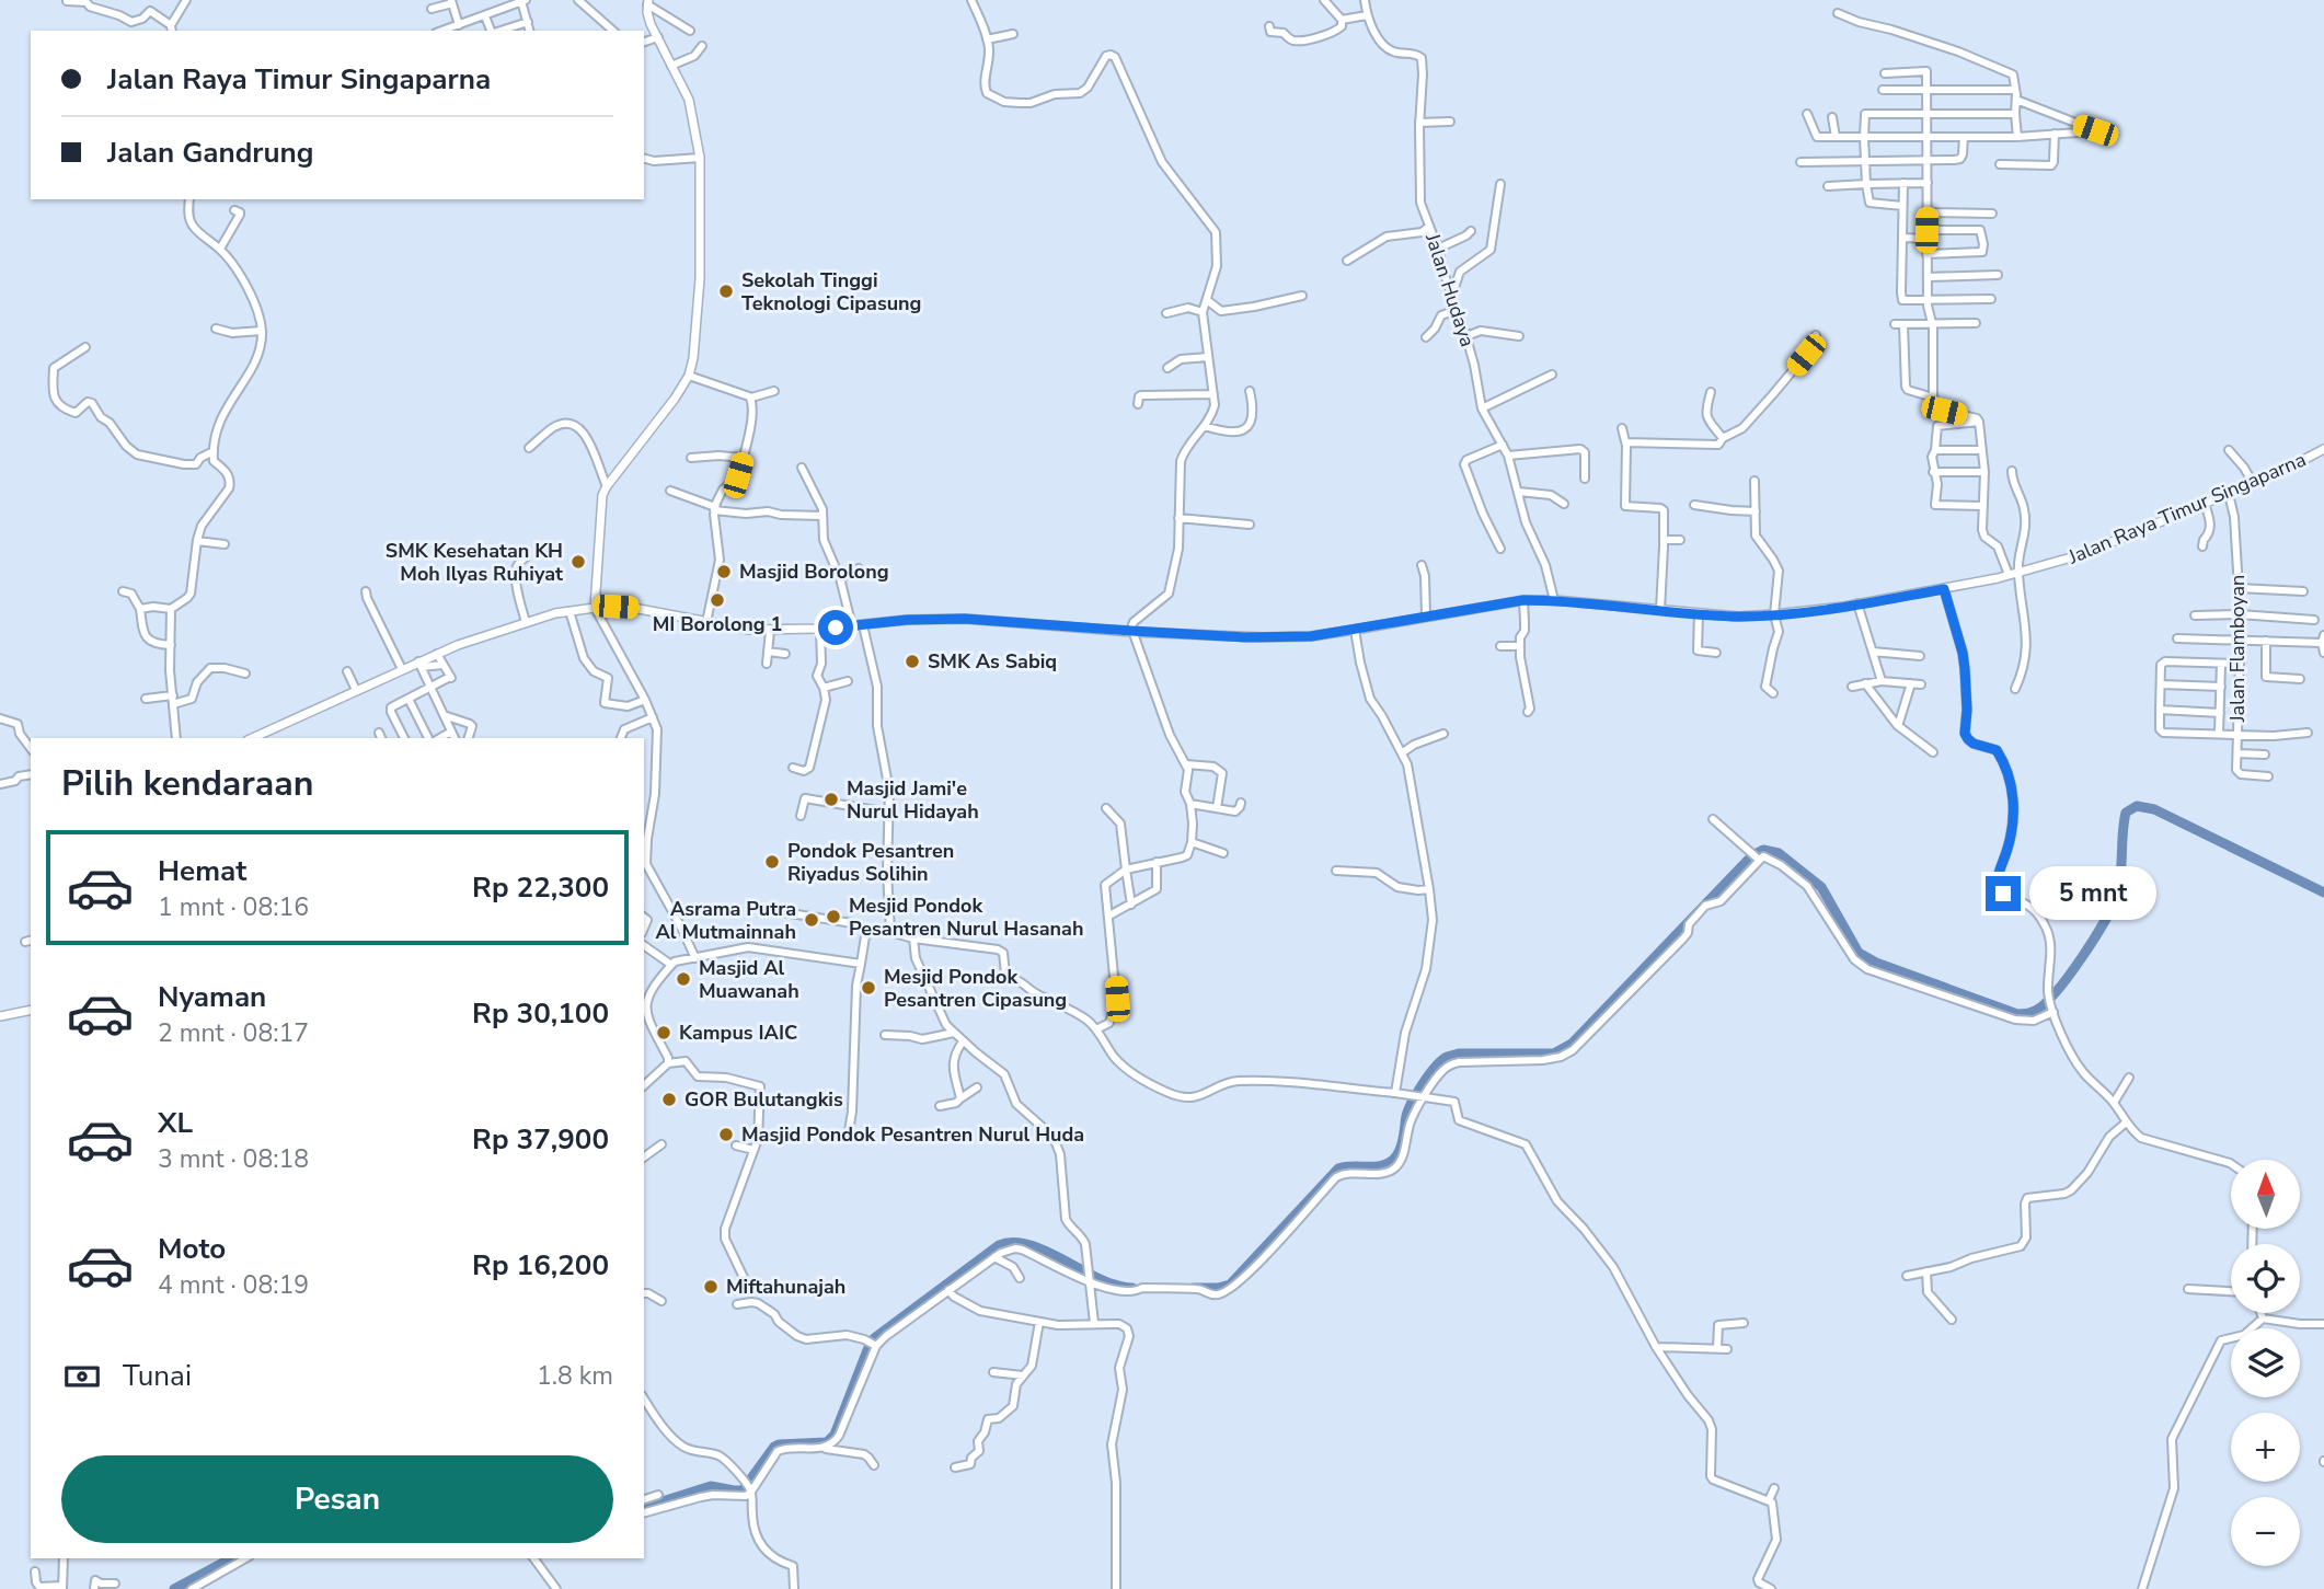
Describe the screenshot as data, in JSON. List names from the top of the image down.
{
  "streets": {
    "main road": ["Jalan Raya Timur Singaparna"],
    "street": ["Jalan Hudaya", "Jalan Flamboyan"]
  },
  "crossings": [
    ["Jalan Hudaya", "Jalan Raya Timur Singaparna"],
    ["Jalan Raya Timur Singaparna", "Jalan Flamboyan"]
  ],
  "places": [
    "Sekolah Tinggi Teknologi Cipasung",
    "SMK Kesehatan KH Moh Ilyas Ruhiyat",
    "Masjid Borolong",
    "MI Borolong 1",
    "SMK As Sabiq",
    "Masjid Jami'e Nurul Hidayah",
    "Pondok Pesantren Riyadus Solihin",
    "Mesjid Pondok Pesantren Nurul Hasanah",
    "Asrama Putra Al Mutmainnah",
    "Masjid Al Muawanah",
    "Mesjid Pondok Pesantren Cipasung",
    "Kampus IAIC",
    "GOR Bulutangkis",
    "Masjid Pondok Pesantren Nurul Huda",
    "Miftahunajah"
  ],
  "north": "top",
  "page": {
    "banner": ["Jalan Raya Timur Singaparna", "Jalan Gandrung"],
    "heading": "Pilih kendaraan",
    "list": [
      {
        "name": "Hemat",
        "note": "1 mnt · 08:16",
        "value": "Rp 22,300"
      },
      {
        "name": "Nyaman",
        "note": "2 mnt · 08:17",
        "value": "Rp 30,100"
      },
      {
        "name": "XL",
        "note": "3 mnt · 08:18",
        "value": "Rp 37,900"
      },
      {
        "name": "Moto",
        "note": "4 mnt · 08:19",
        "value": "Rp 16,200"
      }
    ],
    "bubble": "5 mnt",
    "map_buttons": ["+", "−"],
    "pay": ["Tunai", "1.8 km"],
    "buttons": "Pesan"
  }
}
